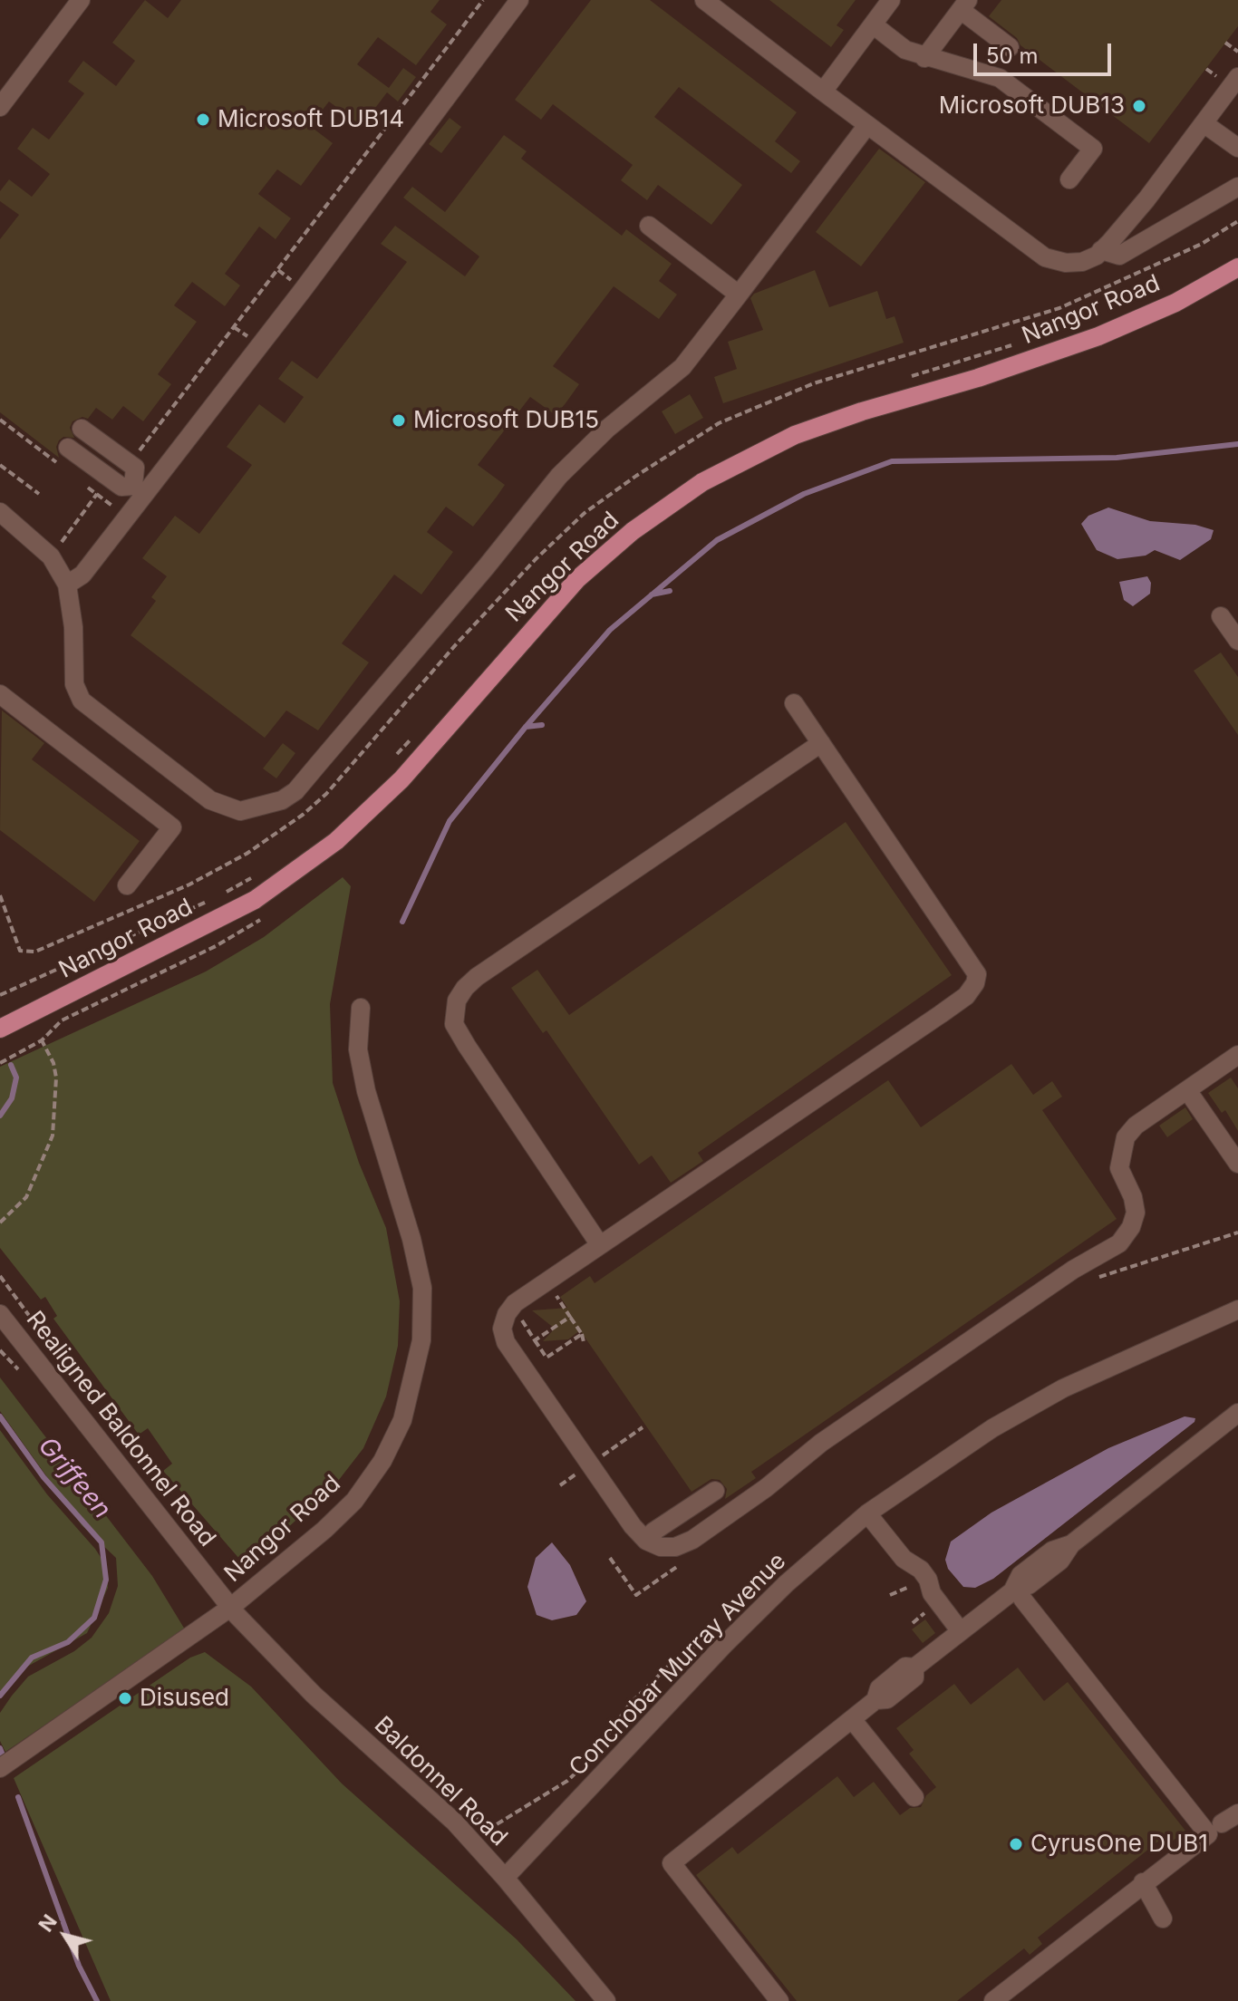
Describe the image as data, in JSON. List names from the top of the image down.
{
  "streets": {
    "main road": ["Nangor Road"],
    "street": ["Realigned Baldonnel Road", "Conchobar Murray Avenue", "Baldonnel Road"]
  },
  "crossings": [
    ["Nangor Road", "Realigned Baldonnel Road"],
    ["Nangor Road", "Baldonnel Road"],
    ["Realigned Baldonnel Road", "Baldonnel Road"],
    ["Conchobar Murray Avenue", "Baldonnel Road"]
  ],
  "water": ["Griffeen"],
  "places": [
    "Microsoft DUB13",
    "Microsoft DUB14",
    "Microsoft DUB15",
    "Disused",
    "CyrusOne DUB1"
  ],
  "scale_bar": "50 m",
  "north": "top left"
}
